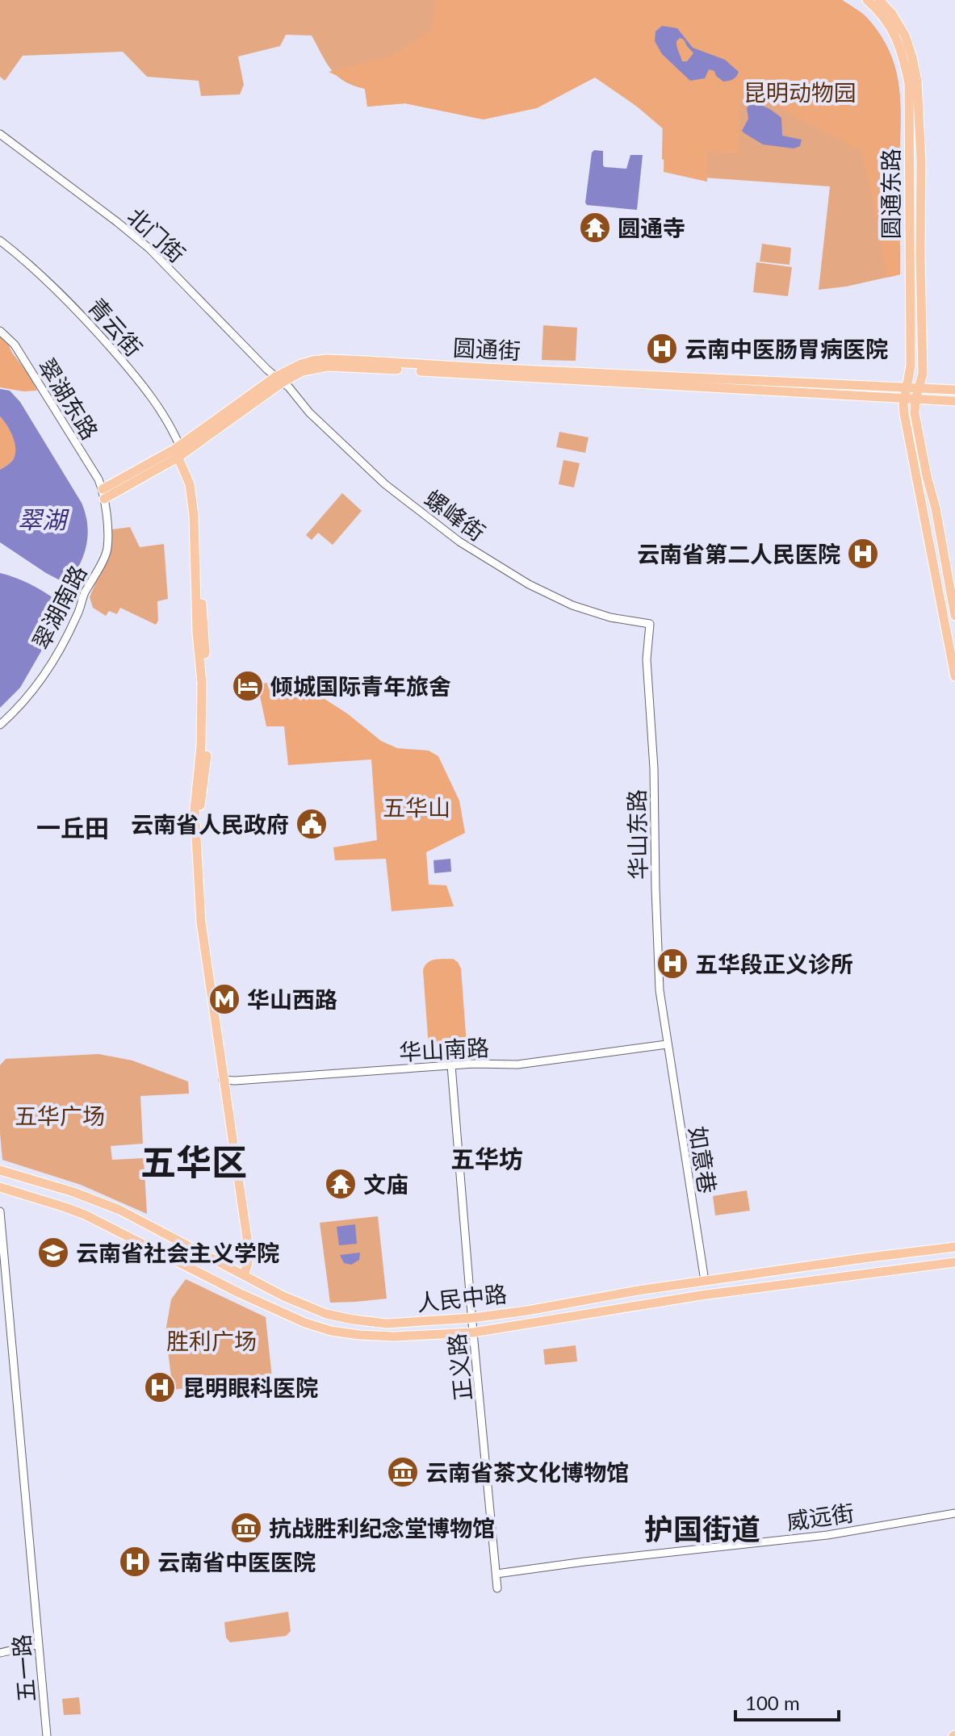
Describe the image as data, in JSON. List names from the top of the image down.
{
  "streets": {
    "main road": ["圆通东路", "圆通街", "人民中路"],
    "street": [
      "北门街",
      "青云街",
      "翠湖东路",
      "螺峰街",
      "翠湖南路",
      "华山东路",
      "华山南路",
      "如意巷",
      "正义路",
      "威远街",
      "五一路"
    ]
  },
  "crossings": [
    ["圆通东路", "圆通街"],
    ["北门街", "圆通街"],
    ["北门街", "螺峰街"],
    ["青云街", "圆通街"],
    ["圆通街", "翠湖东路"],
    ["圆通街", "螺峰街"],
    ["圆通街", "翠湖南路"],
    ["翠湖东路", "翠湖南路"],
    ["螺峰街", "华山东路"],
    ["华山东路", "华山南路"],
    ["华山东路", "如意巷"],
    ["华山南路", "如意巷"],
    ["华山南路", "正义路"],
    ["如意巷", "人民中路"],
    ["人民中路", "正义路"],
    ["正义路", "威远街"]
  ],
  "districts": [
    "一丘田",
    "五华坊",
    "五华区",
    "护国街道"
  ],
  "water": ["翠湖"],
  "parks": [
    "昆明动物园",
    "五华山",
    "五华广场",
    "胜利广场"
  ],
  "places": {
    "temple": ["圆通寺", "文庙"],
    "hospital": [
      "云南中医肠胃病医院",
      "云南省第二人民医院",
      "五华段正义诊所",
      "昆明眼科医院",
      "云南省中医医院"
    ],
    "hotel": ["倾城国际青年旅舍"],
    "public building": ["云南省人民政府"],
    "metro station": ["华山西路"],
    "school or university": ["云南省社会主义学院"],
    "museum": ["云南省茶文化博物馆", "抗战胜利纪念堂博物馆"]
  },
  "scale_bar": "100 m"
}
